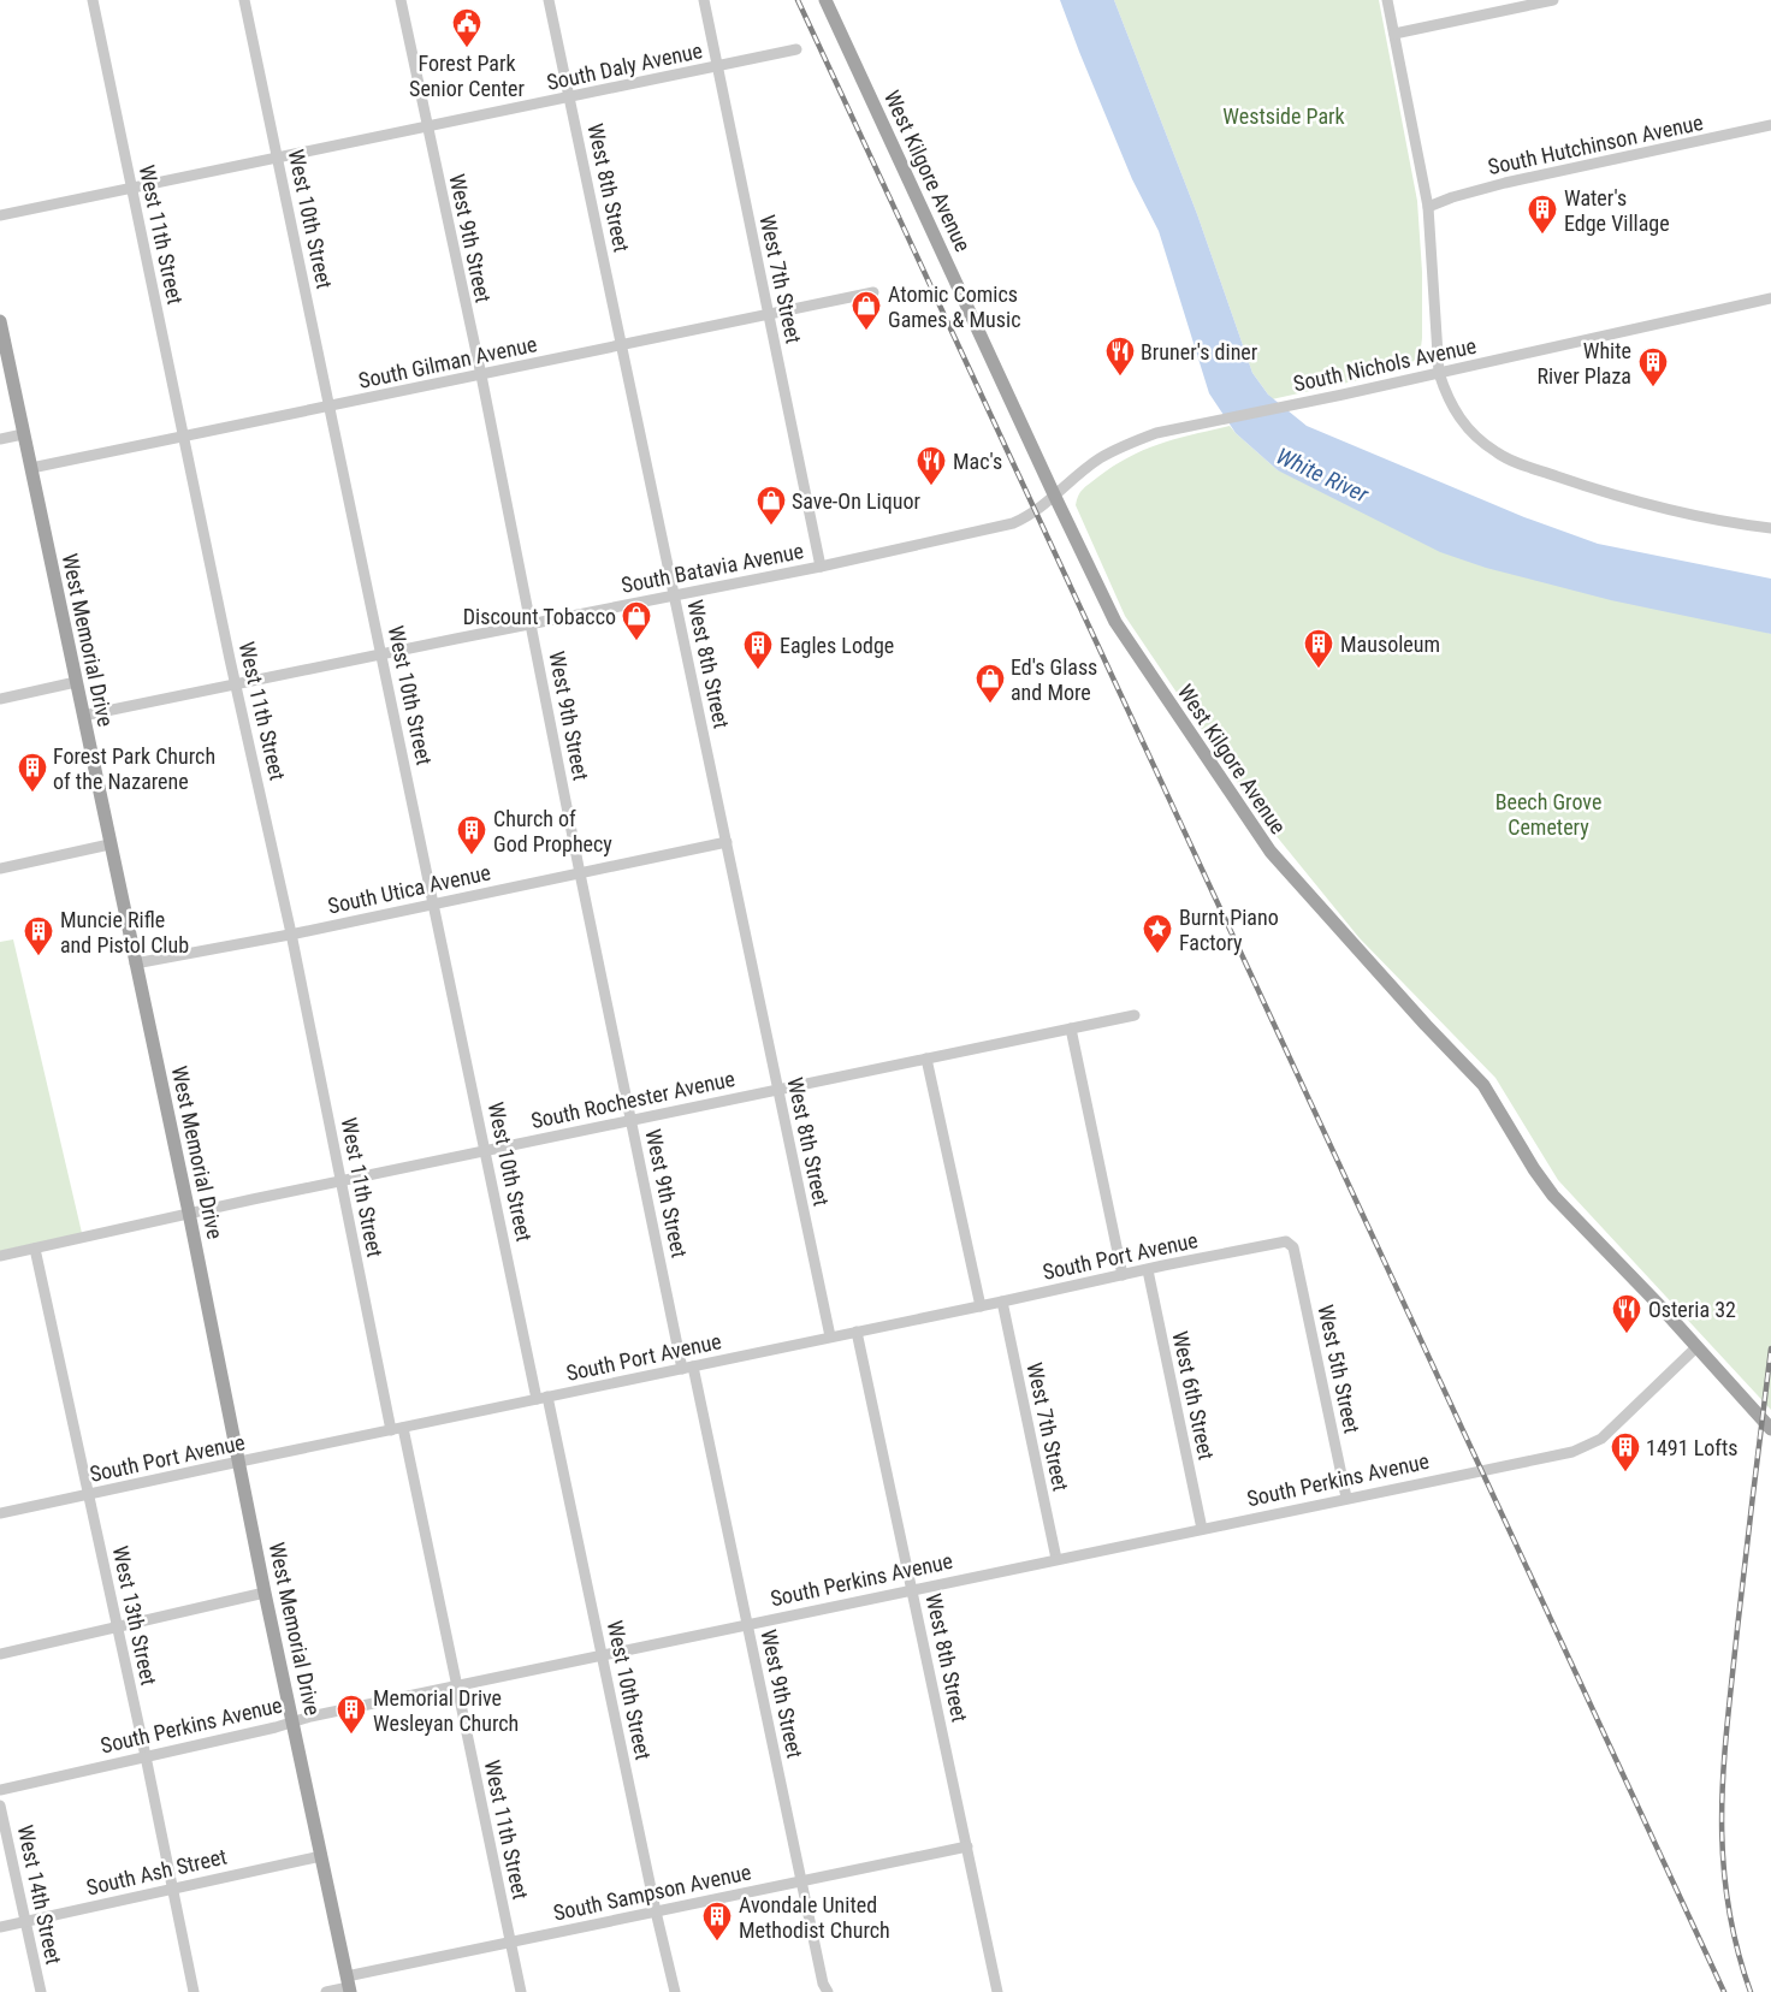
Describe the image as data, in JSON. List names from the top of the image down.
{
  "streets": {
    "main road": ["West Kilgore Avenue", "West Memorial Drive"],
    "street": [
      "South Daly Avenue",
      "South Hutchinson Avenue",
      "West 8th Street",
      "West 10th Street",
      "West 11th Street",
      "West 9th Street",
      "West 7th Street",
      "South Gilman Avenue",
      "South Nichols Avenue",
      "South Batavia Avenue",
      "South Utica Avenue",
      "South Rochester Avenue",
      "South Port Avenue",
      "West 5th Street",
      "West 6th Street",
      "South Perkins Avenue",
      "West 13th Street",
      "South Ash Street",
      "South Sampson Avenue",
      "West 14th Street"
    ]
  },
  "crossings": [
    ["South Daly Avenue", "West 8th Street"],
    ["South Daly Avenue", "West 10th Street"],
    ["South Daly Avenue", "West 11th Street"],
    ["South Daly Avenue", "West 9th Street"],
    ["South Daly Avenue", "West 7th Street"],
    ["West Kilgore Avenue", "South Nichols Avenue"],
    ["West Kilgore Avenue", "South Perkins Avenue"],
    ["West 8th Street", "South Gilman Avenue"],
    ["West 8th Street", "South Batavia Avenue"],
    ["West 8th Street", "South Utica Avenue"],
    ["West 8th Street", "South Rochester Avenue"],
    ["West 8th Street", "South Port Avenue"],
    ["West 8th Street", "South Perkins Avenue"],
    ["West 8th Street", "South Sampson Avenue"],
    ["West 10th Street", "South Gilman Avenue"],
    ["West 10th Street", "South Batavia Avenue"],
    ["West 10th Street", "South Utica Avenue"],
    ["West 10th Street", "South Rochester Avenue"],
    ["West 10th Street", "South Port Avenue"],
    ["West 10th Street", "South Perkins Avenue"],
    ["West 10th Street", "South Sampson Avenue"],
    ["West 11th Street", "South Gilman Avenue"],
    ["West 11th Street", "South Batavia Avenue"],
    ["West 11th Street", "South Utica Avenue"],
    ["West 11th Street", "South Rochester Avenue"],
    ["West 11th Street", "South Port Avenue"],
    ["West 11th Street", "South Perkins Avenue"],
    ["West 11th Street", "South Sampson Avenue"],
    ["West 9th Street", "South Gilman Avenue"],
    ["West 9th Street", "South Batavia Avenue"],
    ["West 9th Street", "South Utica Avenue"],
    ["West 9th Street", "South Rochester Avenue"],
    ["West 9th Street", "South Port Avenue"],
    ["West 9th Street", "South Perkins Avenue"],
    ["West 9th Street", "South Sampson Avenue"],
    ["West 7th Street", "South Gilman Avenue"],
    ["West 7th Street", "South Batavia Avenue"],
    ["West 7th Street", "South Port Avenue"],
    ["West 7th Street", "South Perkins Avenue"],
    ["South Gilman Avenue", "West Memorial Drive"],
    ["South Nichols Avenue", "South Batavia Avenue"],
    ["South Batavia Avenue", "West Memorial Drive"],
    ["West Memorial Drive", "South Utica Avenue"],
    ["West Memorial Drive", "South Rochester Avenue"],
    ["West Memorial Drive", "South Port Avenue"],
    ["West Memorial Drive", "South Perkins Avenue"],
    ["West Memorial Drive", "South Ash Street"],
    ["West Memorial Drive", "South Sampson Avenue"],
    ["South Rochester Avenue", "West 13th Street"],
    ["South Port Avenue", "West 5th Street"],
    ["South Port Avenue", "West 6th Street"],
    ["South Port Avenue", "West 13th Street"],
    ["West 5th Street", "South Perkins Avenue"],
    ["West 6th Street", "South Perkins Avenue"],
    ["South Perkins Avenue", "West 13th Street"],
    ["West 13th Street", "South Ash Street"],
    ["South Ash Street", "West 14th Street"]
  ],
  "water": ["White River"],
  "parks": ["Westside Park", "Beech Grove Cemetery"],
  "places": {
    "public building": ["Forest Park Senior Center"],
    "building": [
      "Water's Edge Village",
      "White River Plaza",
      "Mausoleum",
      "Eagles Lodge",
      "Forest Park Church of the Nazarene",
      "Church of God Prophecy",
      "Muncie Rifle and Pistol Club",
      "1491 Lofts",
      "Memorial Drive Wesleyan Church",
      "Avondale United Methodist Church"
    ],
    "shop": [
      "Atomic Comics Games & Music",
      "Save-On Liquor",
      "Discount Tobacco",
      "Ed's Glass and More"
    ],
    "restaurant": ["Bruner's diner", "Mac's", "Osteria 32"],
    "place": ["Burnt Piano Factory"]
  }
}
